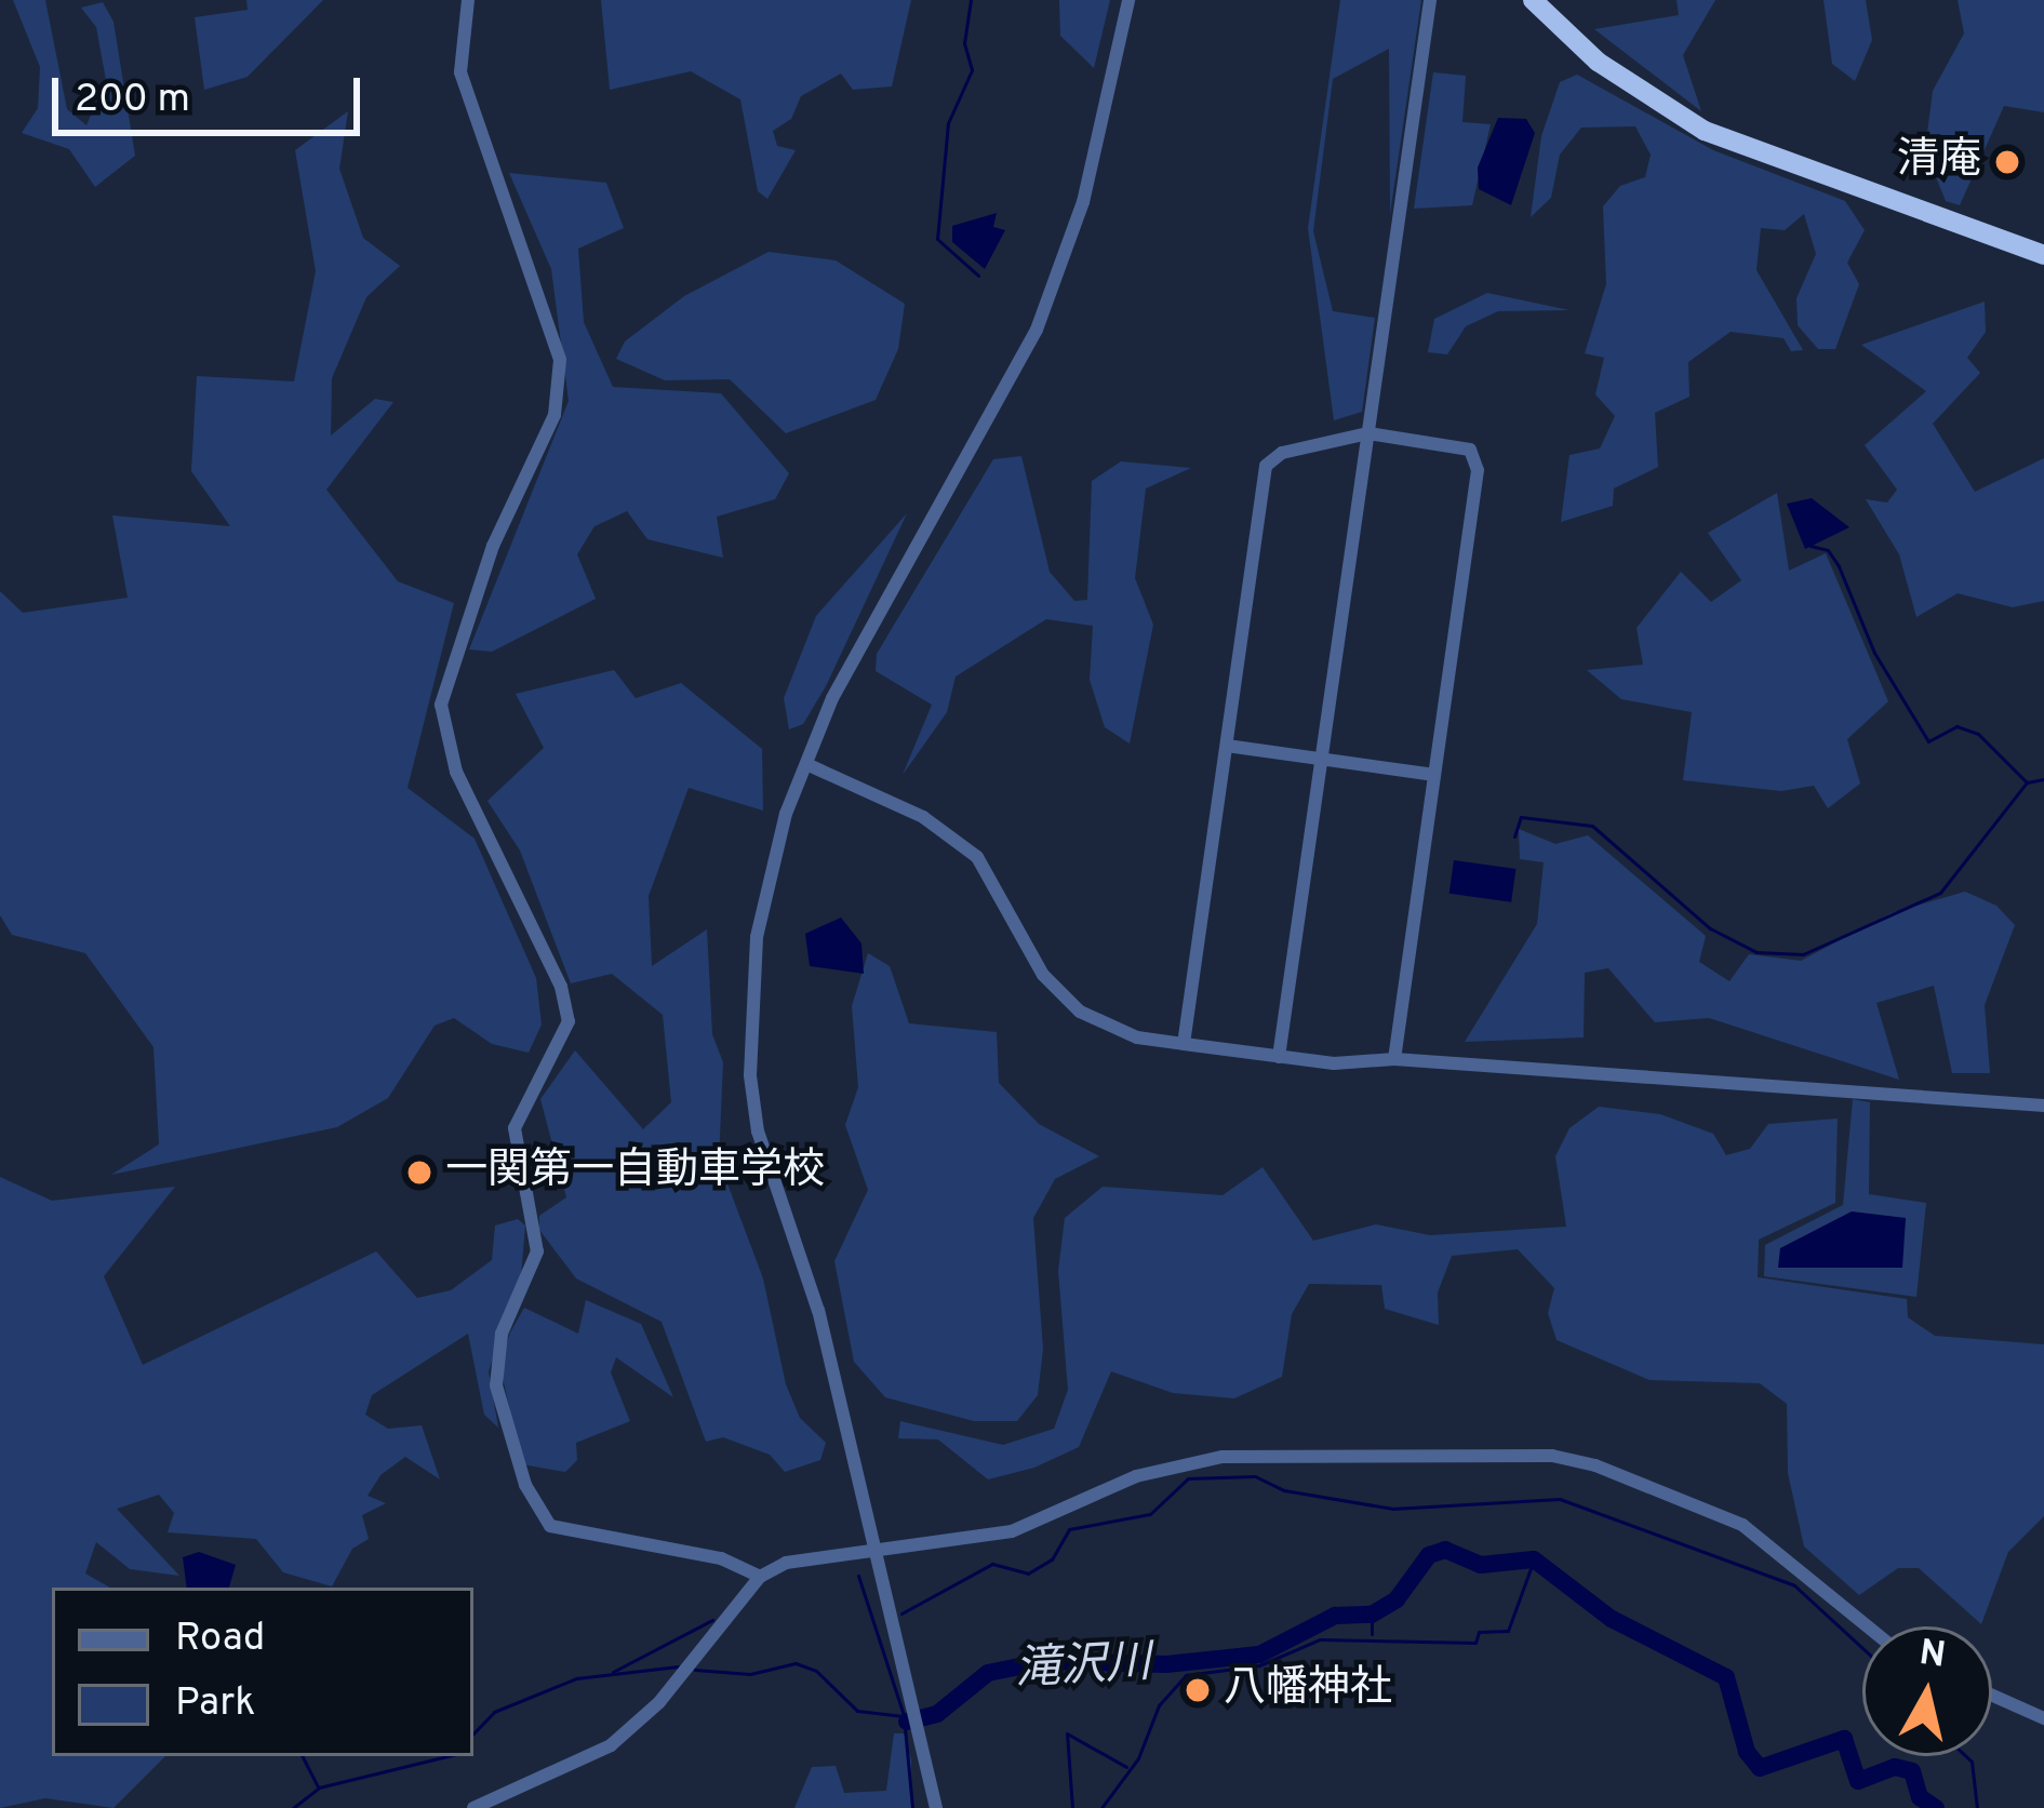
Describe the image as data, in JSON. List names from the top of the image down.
{
  "water": ["滝沢川"],
  "places": ["清庵", "一関第一自動車学校", "八幡神社"],
  "legend": ["Road", "Park"],
  "scale_bar": "200 m",
  "north": "top"
}
